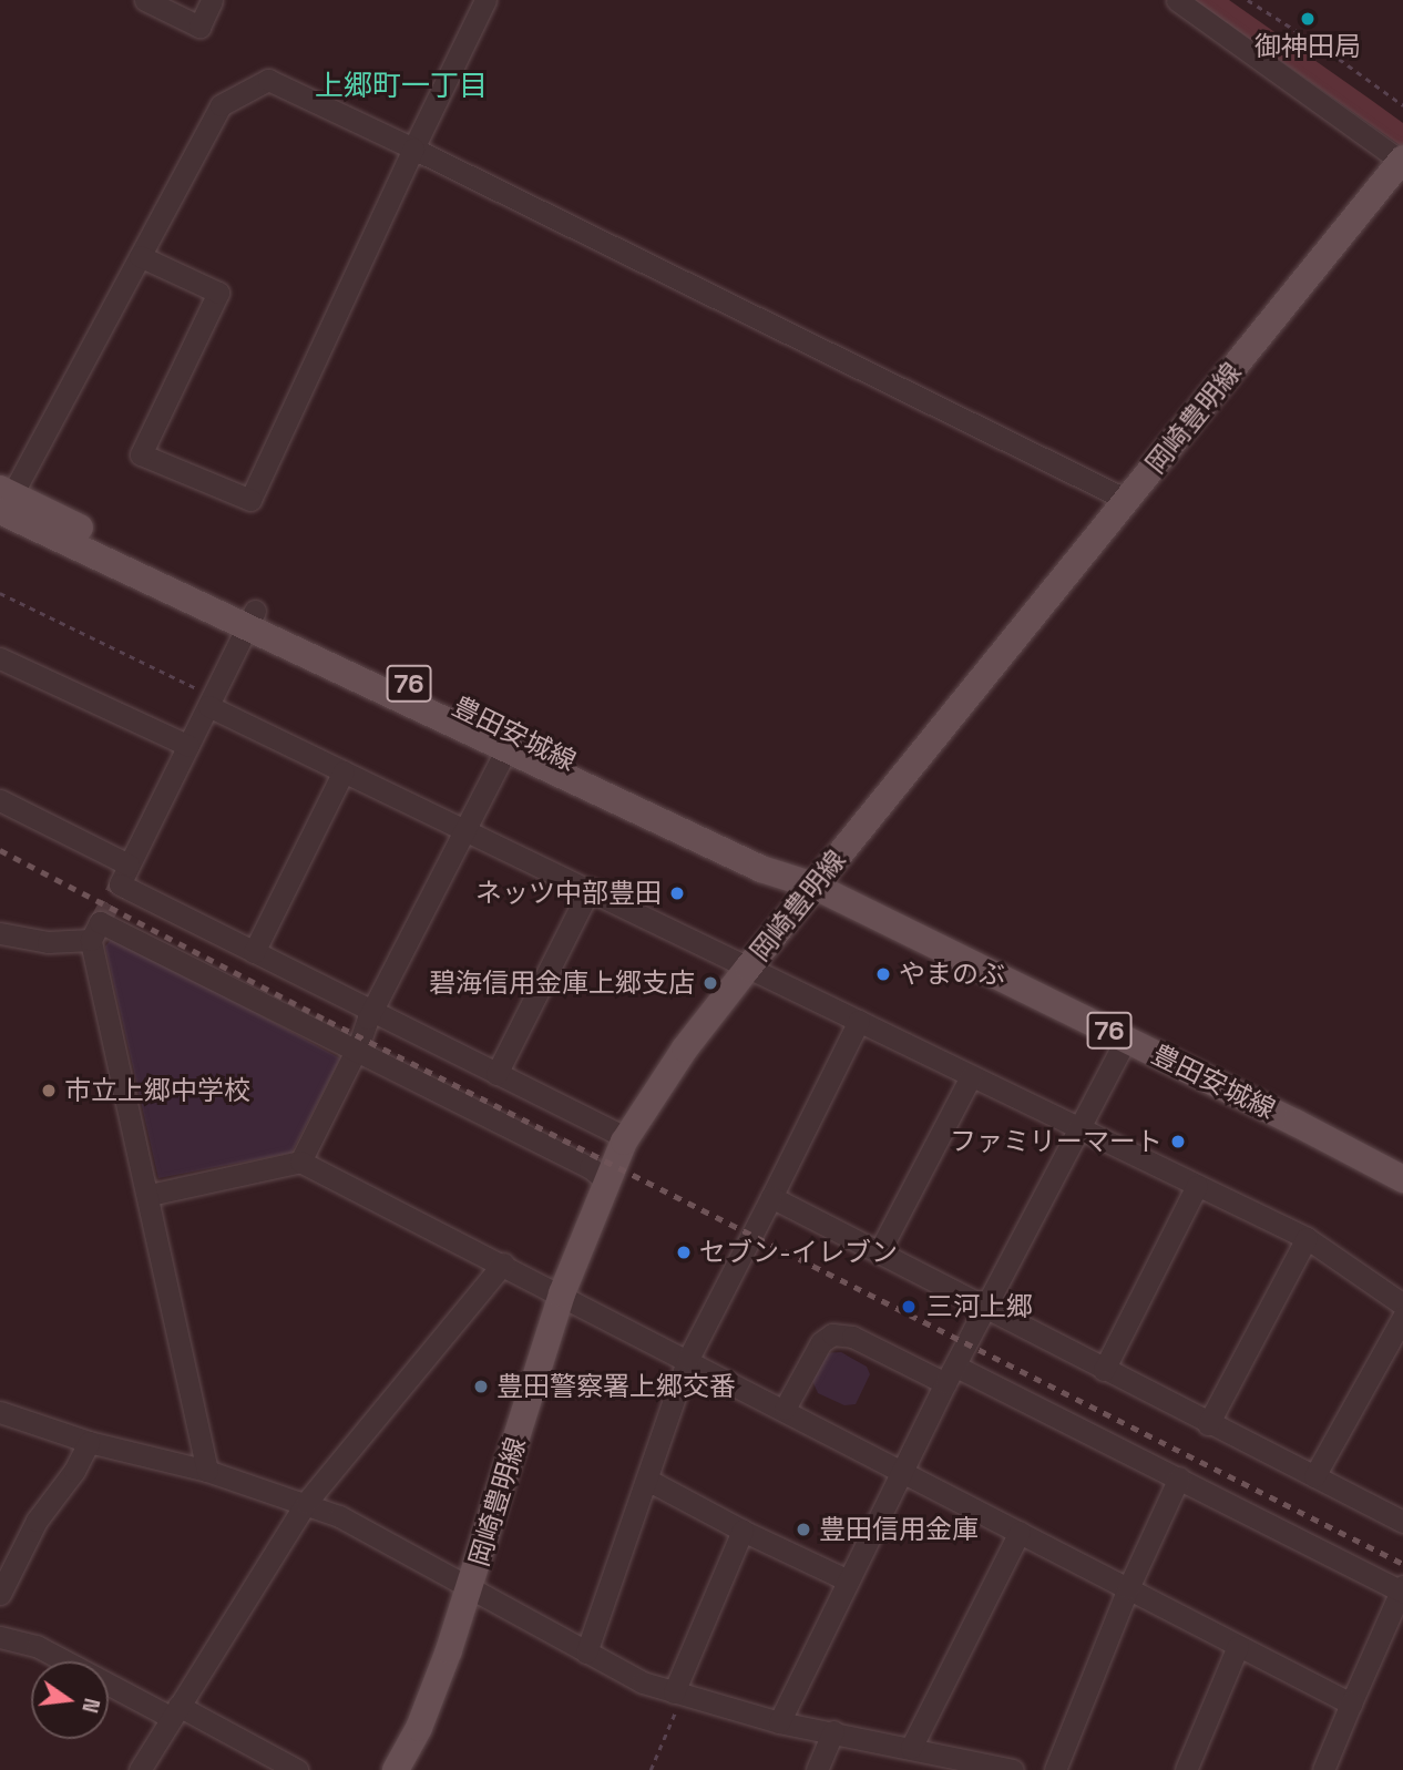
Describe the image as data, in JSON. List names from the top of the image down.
{
  "streets": {
    "main road": ["岡崎豊明線", "76", "豊田安城線"]
  },
  "crossings": [
    ["岡崎豊明線", "豊田安城線"]
  ],
  "districts": ["上郷町一丁目"],
  "places": [
    "御神田局",
    "ネッツ中部豊田",
    "やまのぶ",
    "碧海信用金庫上郷支店",
    "市立上郷中学校",
    "ファミリーマート",
    "セブン-イレブン",
    "三河上郷",
    "豊田警察署上郷交番",
    "豊田信用金庫"
  ],
  "north": "right"
}
